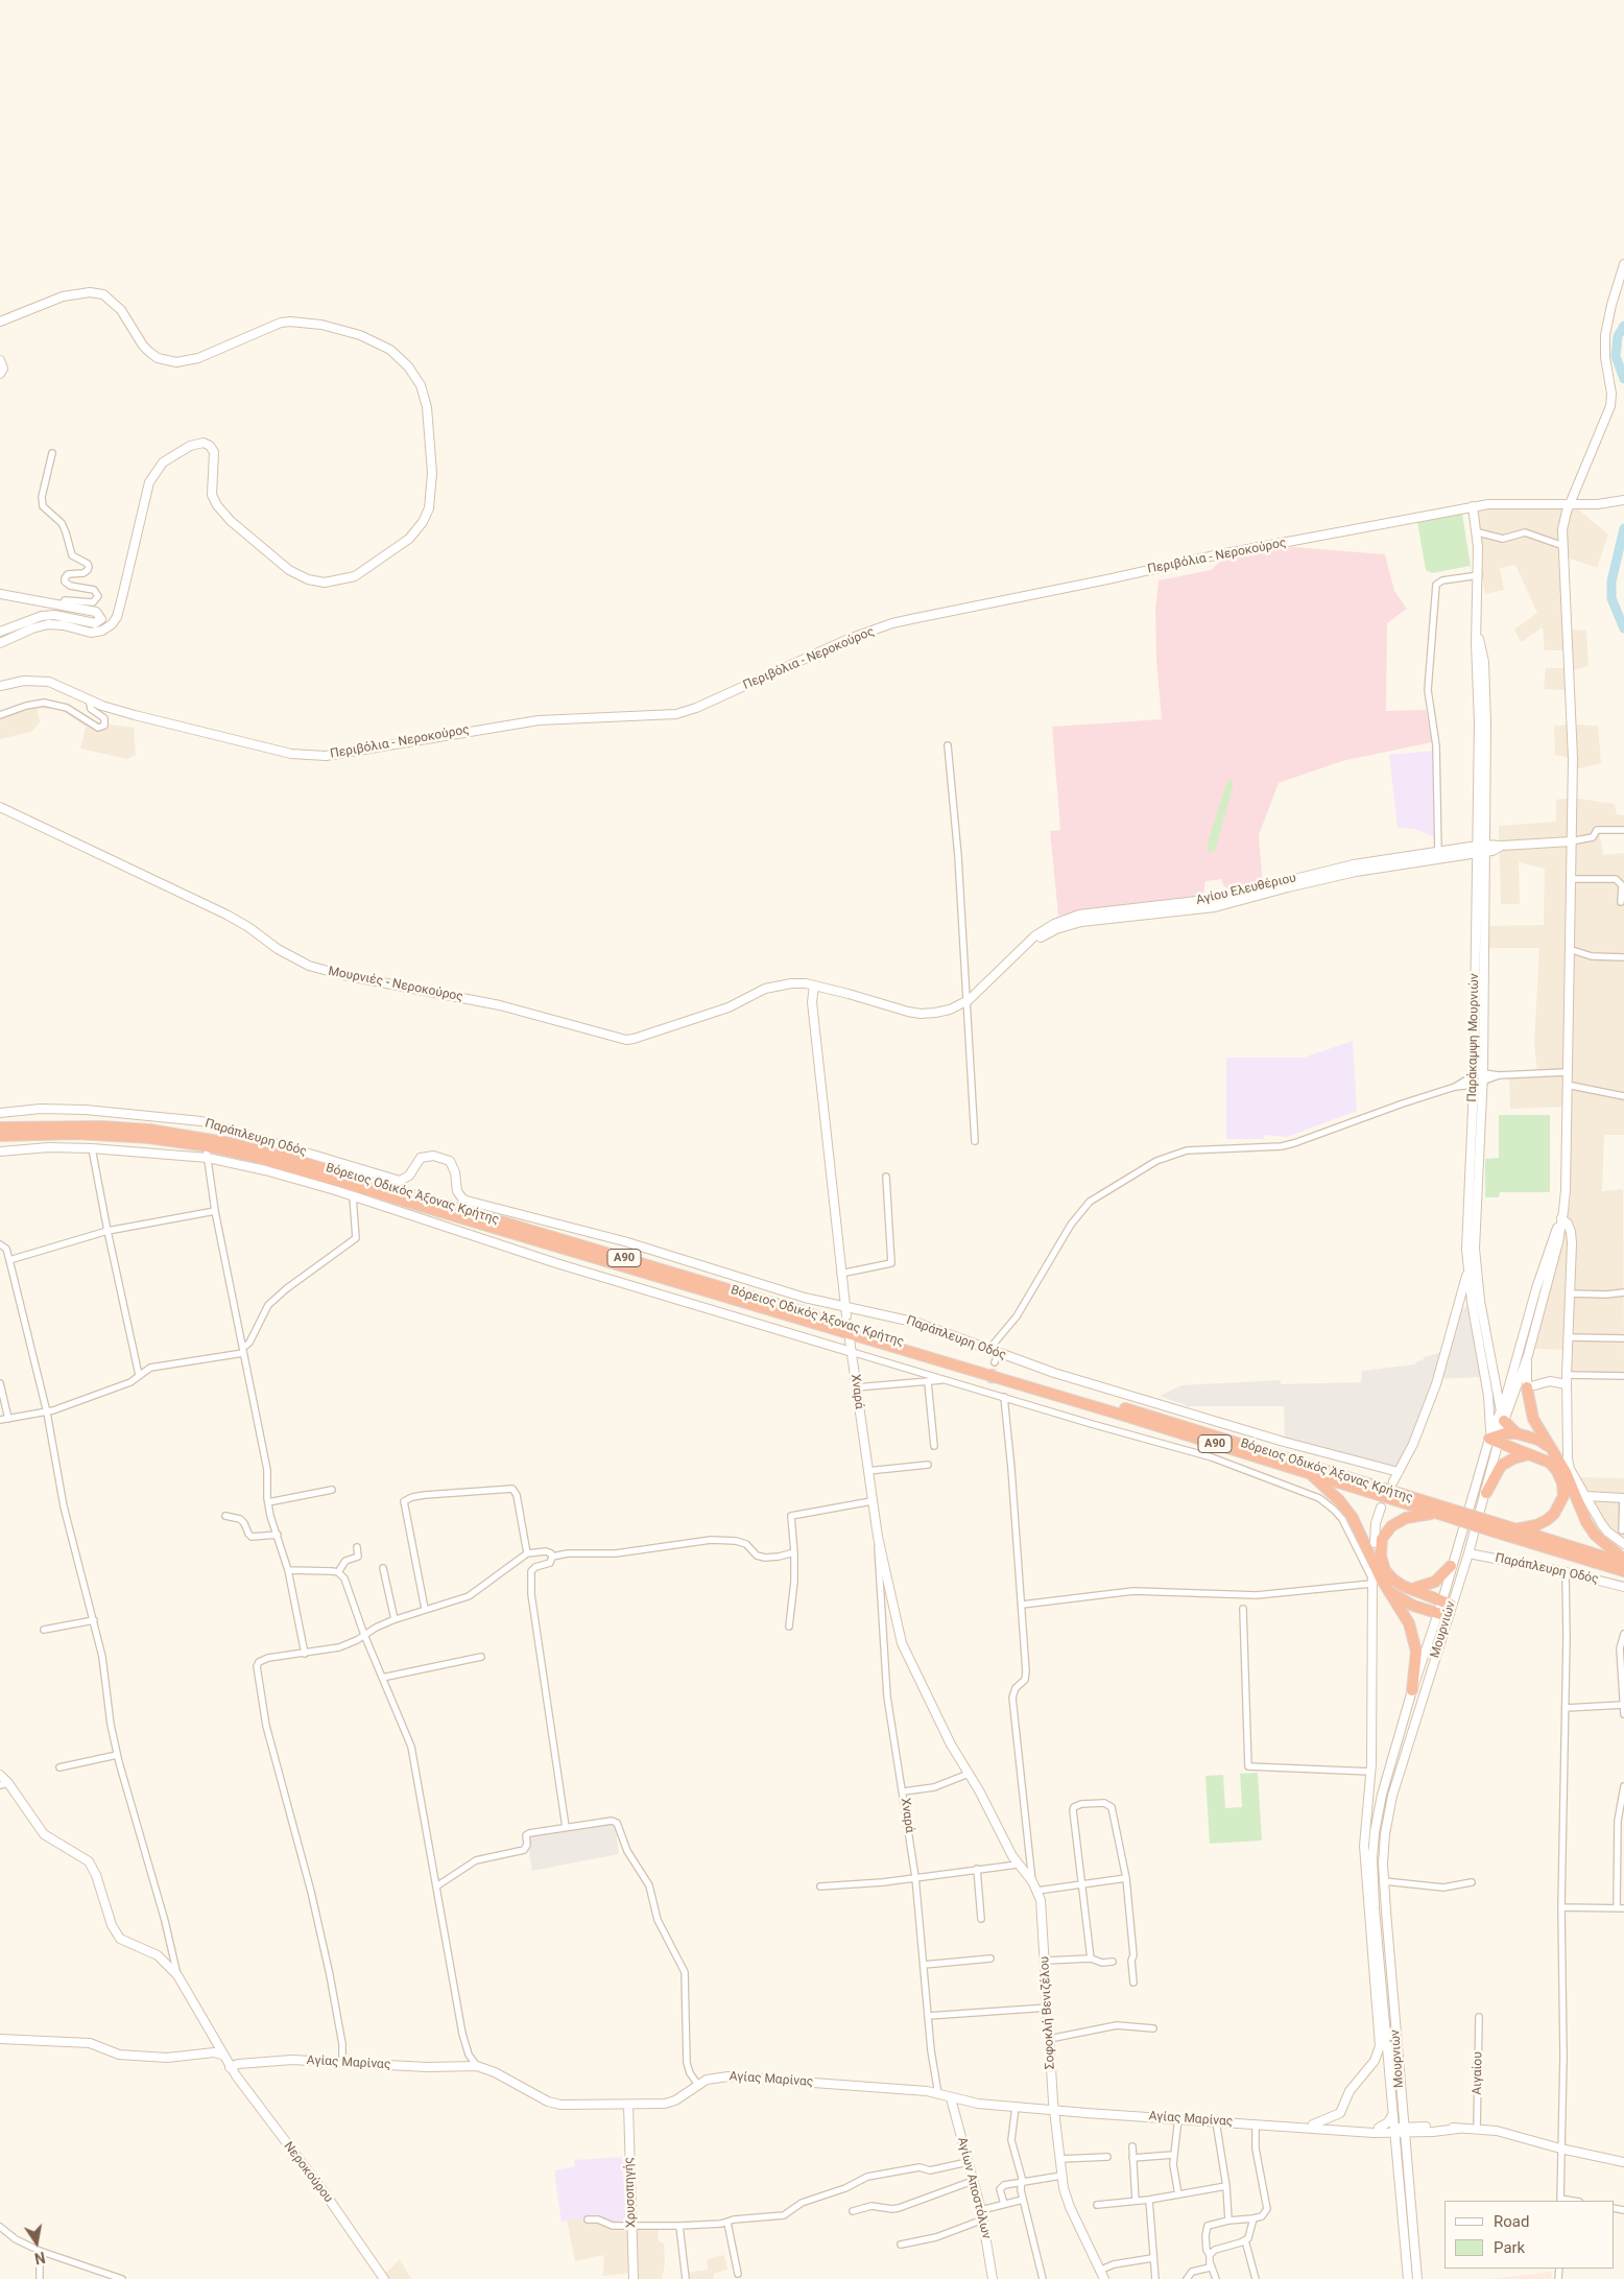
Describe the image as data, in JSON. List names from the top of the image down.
{
  "streets": {
    "highway": ["Βόρειος Οδικός Άξονας Κρήτης", "Α90"],
    "main road": [
      "Περιβόλια - Νεροκούρος",
      "Αγίου Ελευθέριου",
      "Μουρνιές - Νεροκούρος",
      "Παράκαμψη Μουρνιών",
      "Παράπλευρη Οδός",
      "Χναρά",
      "Μουρνιών",
      "Σοφοκλή Βενιζέλου",
      "Αγίας Μαρίνας",
      "Νεροκούρου",
      "Αγίων Αποστόλων",
      "Χρυσοπηγής"
    ],
    "street": ["Αιγαίου"]
  },
  "crossings": [
    ["Περιβόλια - Νεροκούρος", "Παράκαμψη Μουρνιών"],
    ["Αγίου Ελευθέριου", "Μουρνιές - Νεροκούρος"],
    ["Αγίου Ελευθέριου", "Παράκαμψη Μουρνιών"],
    ["Παράκαμψη Μουρνιών", "Μουρνιών"],
    ["Παράπλευρη Οδός", "Μουρνιών"],
    ["Χναρά", "Σοφοκλή Βενιζέλου"],
    ["Χναρά", "Αγίας Μαρίνας"],
    ["Μουρνιών", "Αγίας Μαρίνας"],
    ["Σοφοκλή Βενιζέλου", "Αγίας Μαρίνας"],
    ["Αγίας Μαρίνας", "Αιγαίου"],
    ["Αγίας Μαρίνας", "Νεροκούρου"],
    ["Αγίας Μαρίνας", "Αγίων Αποστόλων"],
    ["Αγίας Μαρίνας", "Χρυσοπηγής"]
  ],
  "legend": ["Road", "Park"],
  "north": "bottom"
}
